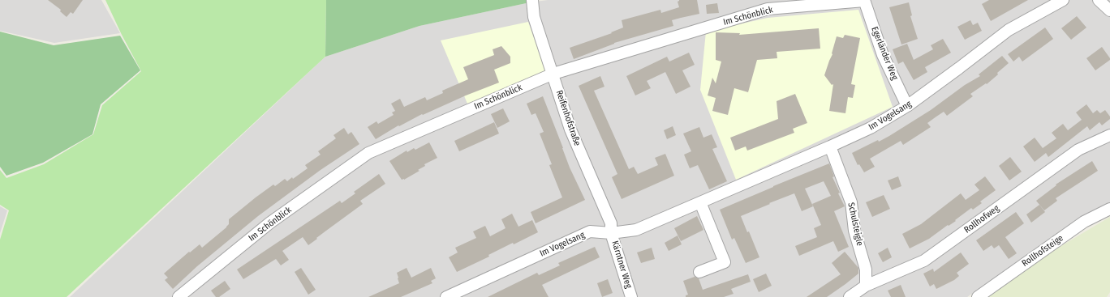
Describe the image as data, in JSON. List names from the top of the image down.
{
  "streets": {
    "street": [
      "Im Schönblick",
      "Egerländer Weg",
      "Im Vogelsang",
      "Reifenhofstraße",
      "Rollhofweg",
      "Schulsteigle",
      "Rollhofsteige",
      "Kärntner Weg"
    ]
  },
  "crossings": [
    ["Im Schönblick", "Egerländer Weg"],
    ["Im Schönblick", "Reifenhofstraße"],
    ["Egerländer Weg", "Im Vogelsang"],
    ["Im Vogelsang", "Reifenhofstraße"],
    ["Im Vogelsang", "Schulsteigle"],
    ["Im Vogelsang", "Kärntner Weg"],
    ["Reifenhofstraße", "Kärntner Weg"],
    ["Rollhofweg", "Schulsteigle"]
  ]
}
